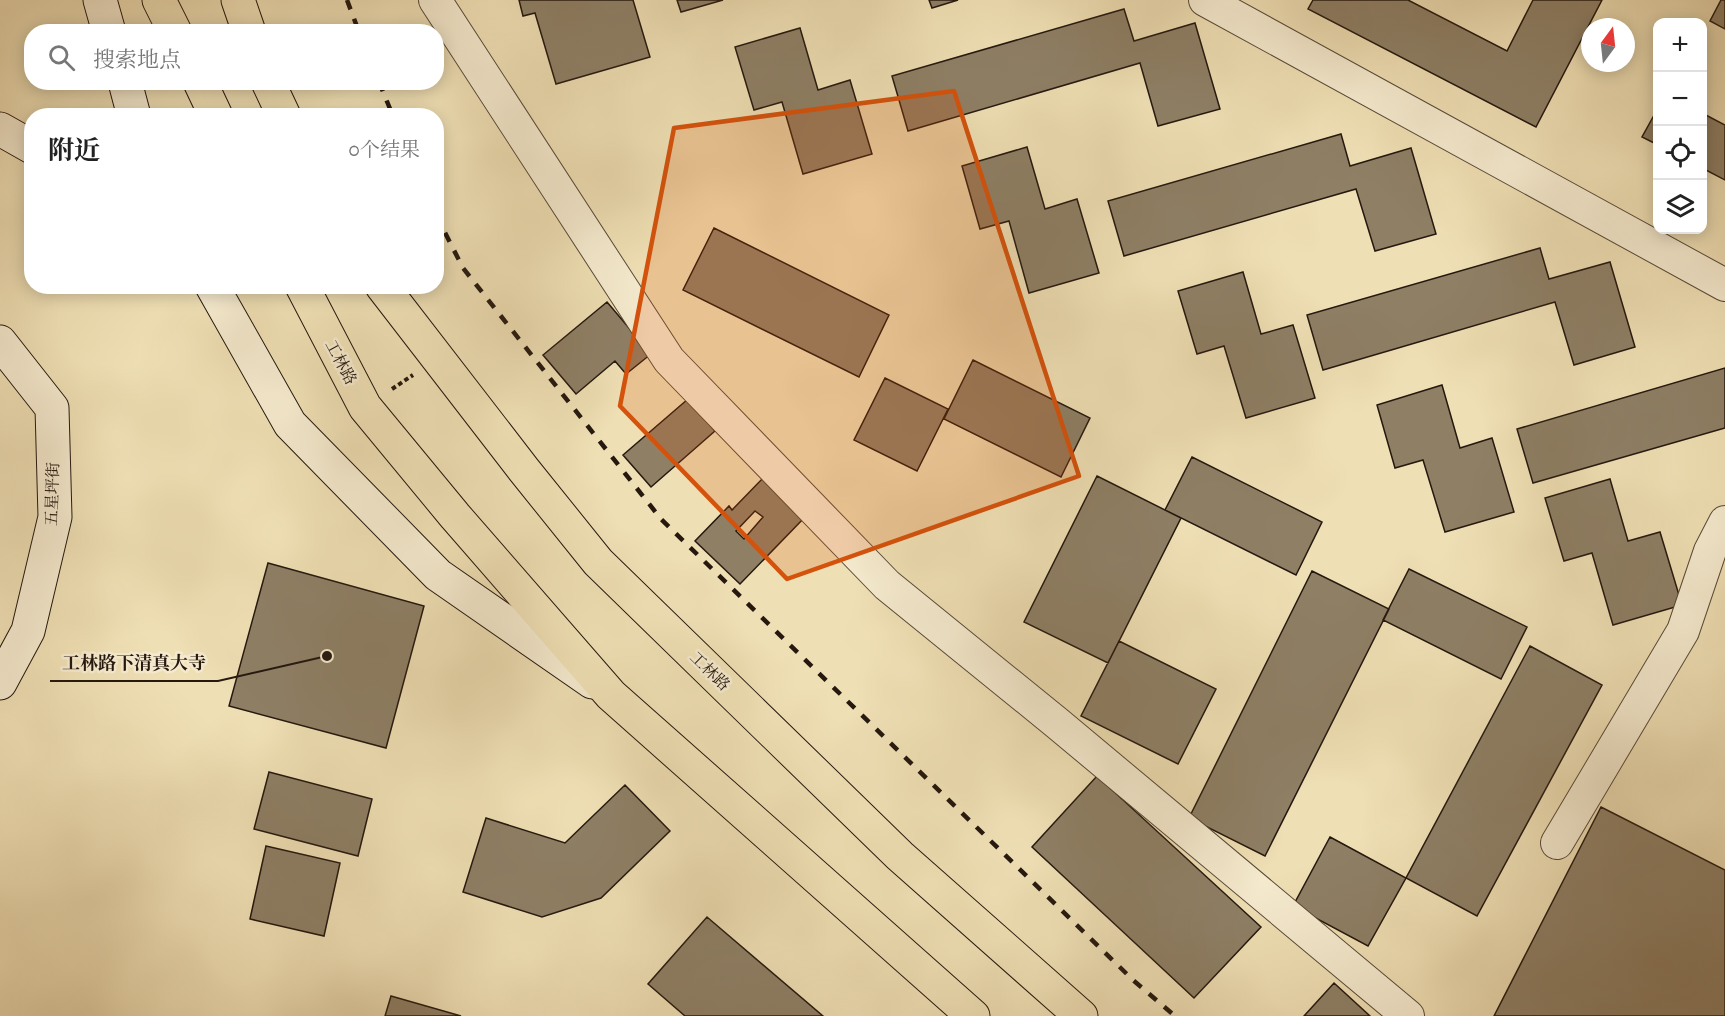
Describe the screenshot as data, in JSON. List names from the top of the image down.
{
  "streets": {
    "highway": ["工林路"],
    "street": ["五星坪街"]
  },
  "places": ["工林路下清真大寺"],
  "north": "top",
  "page": {
    "map_buttons": ["+", "−"],
    "search": "搜索地点",
    "heading": ["附近", "0个结果"]
  }
}
